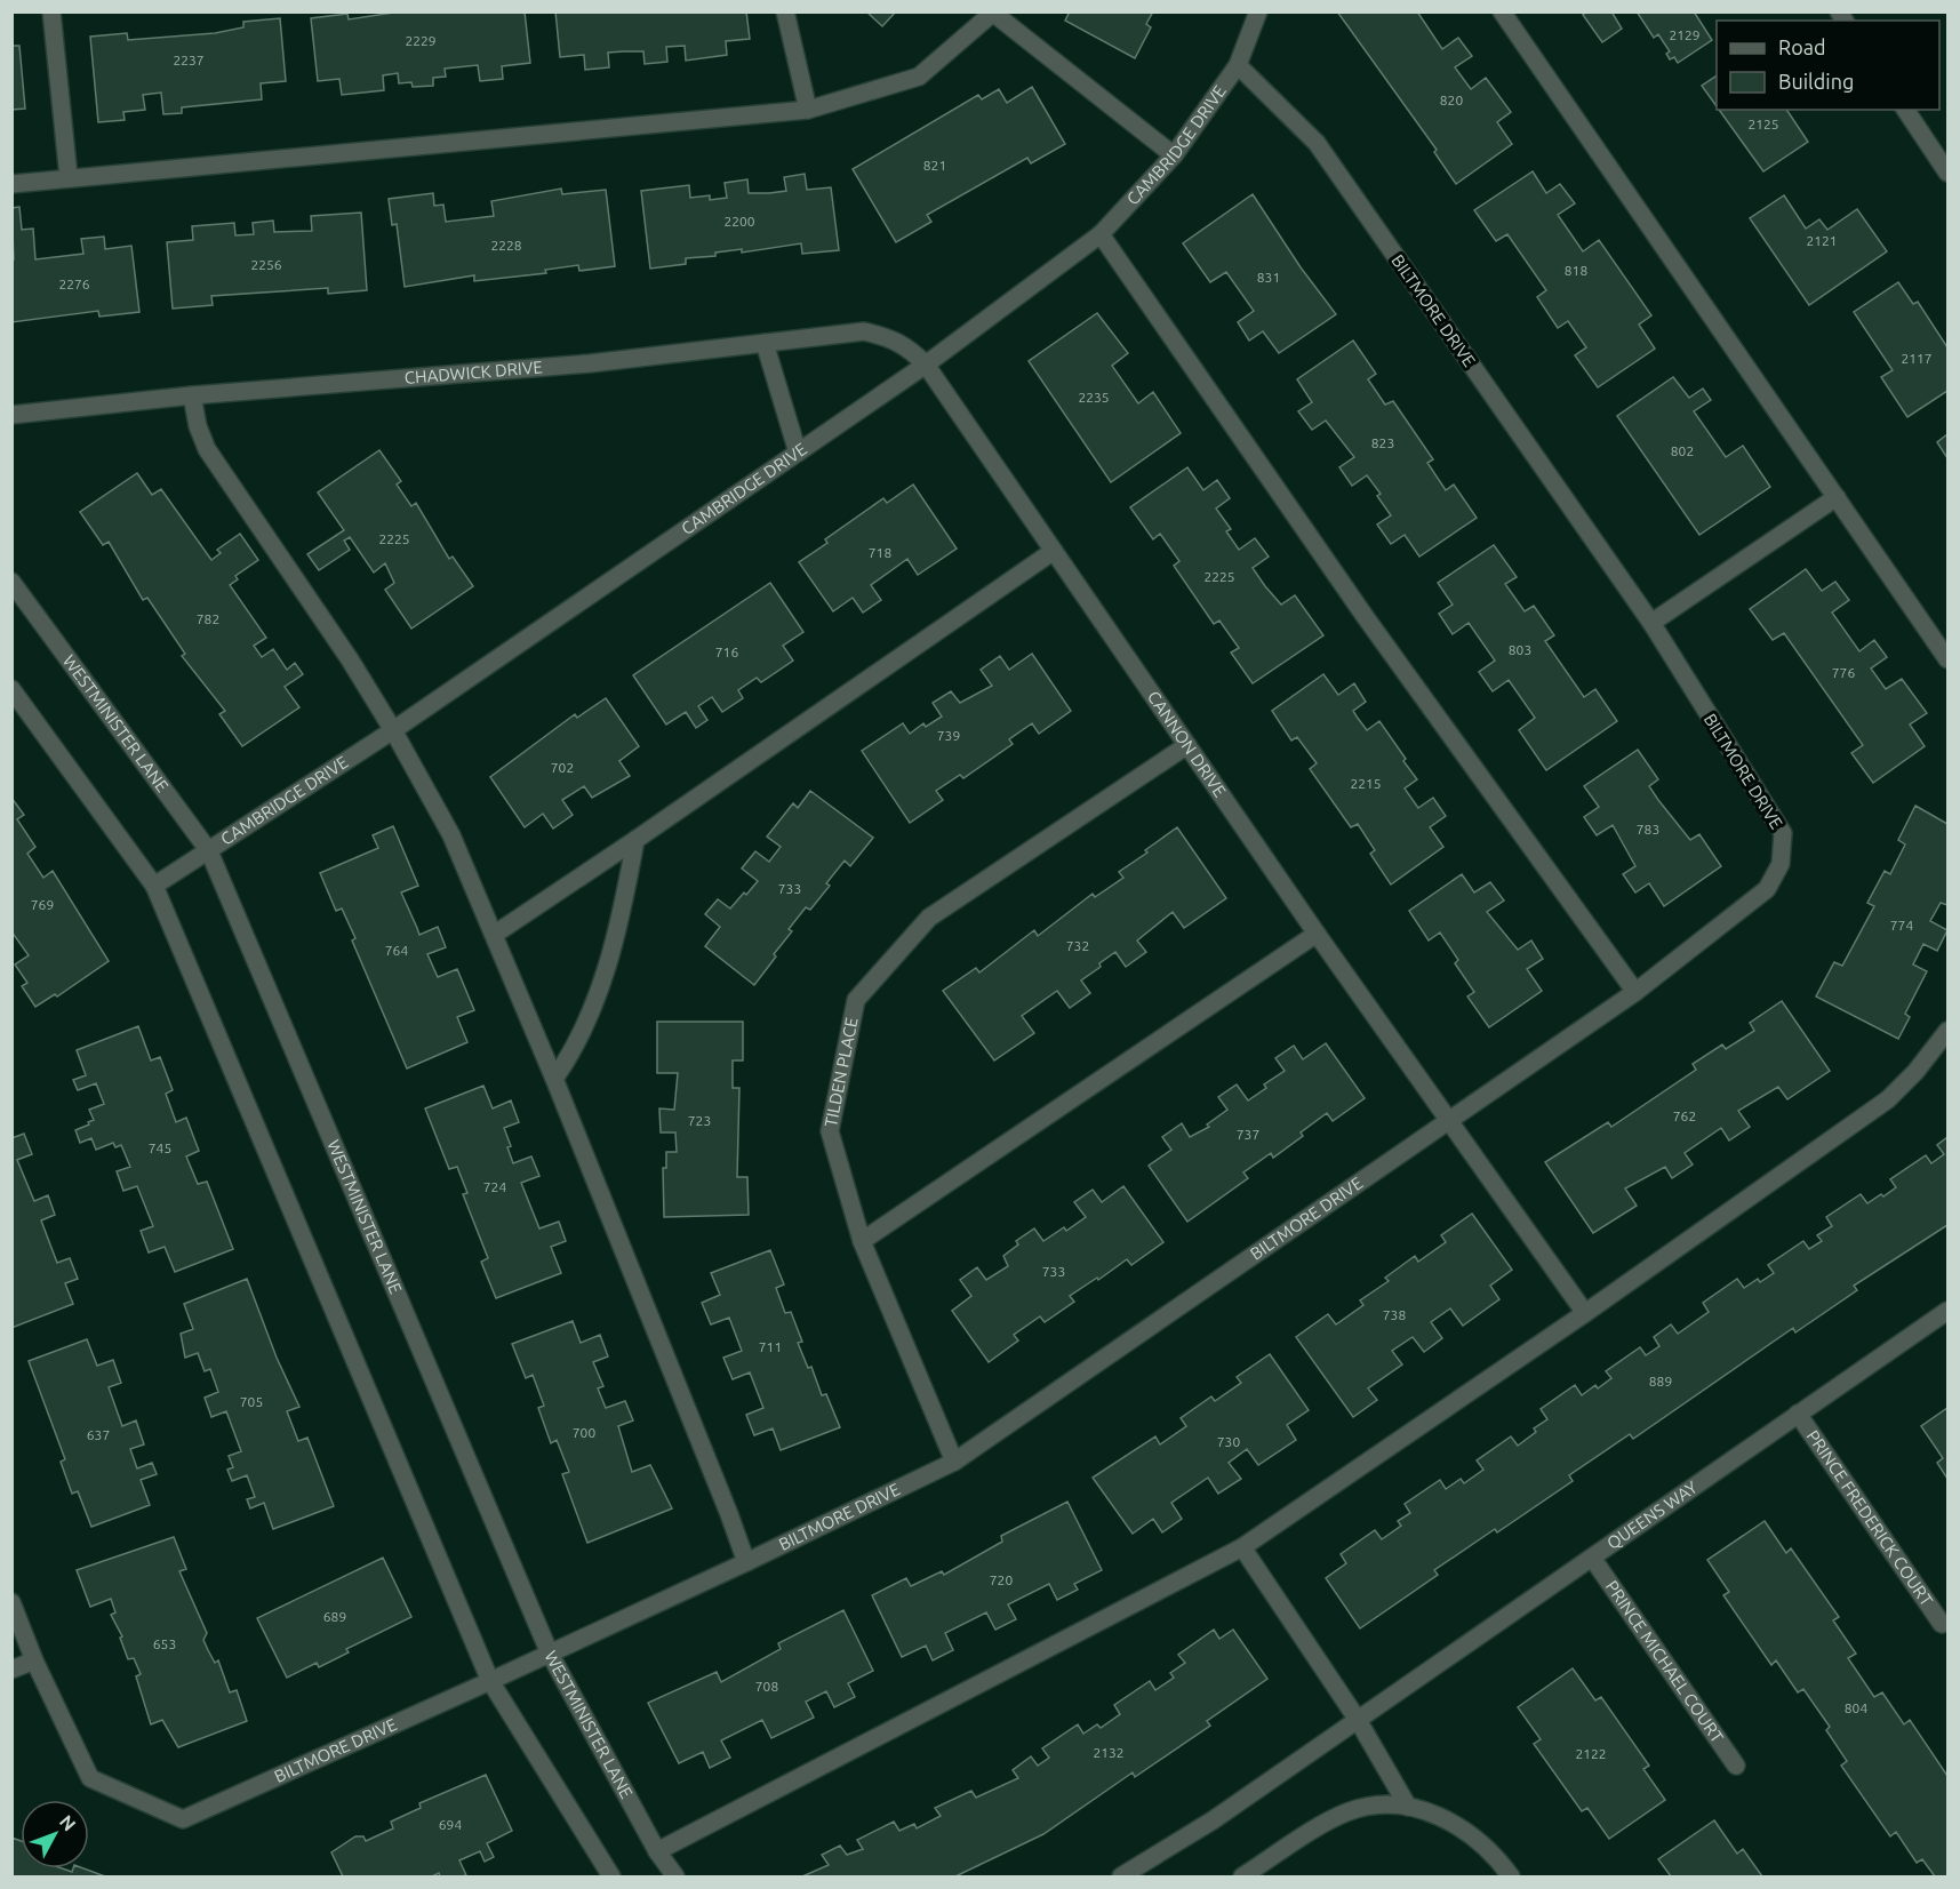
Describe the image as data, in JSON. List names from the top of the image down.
{
  "streets": {
    "street": [
      "CAMBRIDGE DRIVE",
      "BILTMORE DRIVE",
      "CHADWICK DRIVE",
      "WESTMINISTER LANE",
      "CANNON DRIVE",
      "TILDEN PLACE",
      "QUEENS WAY",
      "PRINCE FREDERICK COURT",
      "PRINCE MICHAEL COURT"
    ]
  },
  "crossings": [
    ["CAMBRIDGE DRIVE", "BILTMORE DRIVE"],
    ["CAMBRIDGE DRIVE", "CHADWICK DRIVE"],
    ["CAMBRIDGE DRIVE", "WESTMINISTER LANE"],
    ["CAMBRIDGE DRIVE", "CANNON DRIVE"],
    ["BILTMORE DRIVE", "WESTMINISTER LANE"],
    ["BILTMORE DRIVE", "CANNON DRIVE"],
    ["BILTMORE DRIVE", "TILDEN PLACE"],
    ["CHADWICK DRIVE", "CANNON DRIVE"],
    ["CANNON DRIVE", "TILDEN PLACE"],
    ["QUEENS WAY", "PRINCE FREDERICK COURT"],
    ["QUEENS WAY", "PRINCE MICHAEL COURT"]
  ],
  "house_numbers": [
    "2129",
    "2229",
    "2237",
    "820",
    "2125",
    "821",
    "2200",
    "2121",
    "2228",
    "2256",
    "818",
    "831",
    "2276",
    "2117",
    "2235",
    "823",
    "802",
    "2225",
    "718",
    "2225",
    "782",
    "803",
    "716",
    "776",
    "739",
    "702",
    "2215",
    "783",
    "733",
    "769",
    "774",
    "732",
    "764",
    "762",
    "723",
    "737",
    "745",
    "724",
    "733",
    "738",
    "711",
    "889",
    "705",
    "700",
    "637",
    "730",
    "720",
    "689",
    "653",
    "708",
    "804",
    "2132",
    "2122",
    "694"
  ],
  "legend": ["Road", "Building"],
  "north": "top right"
}
